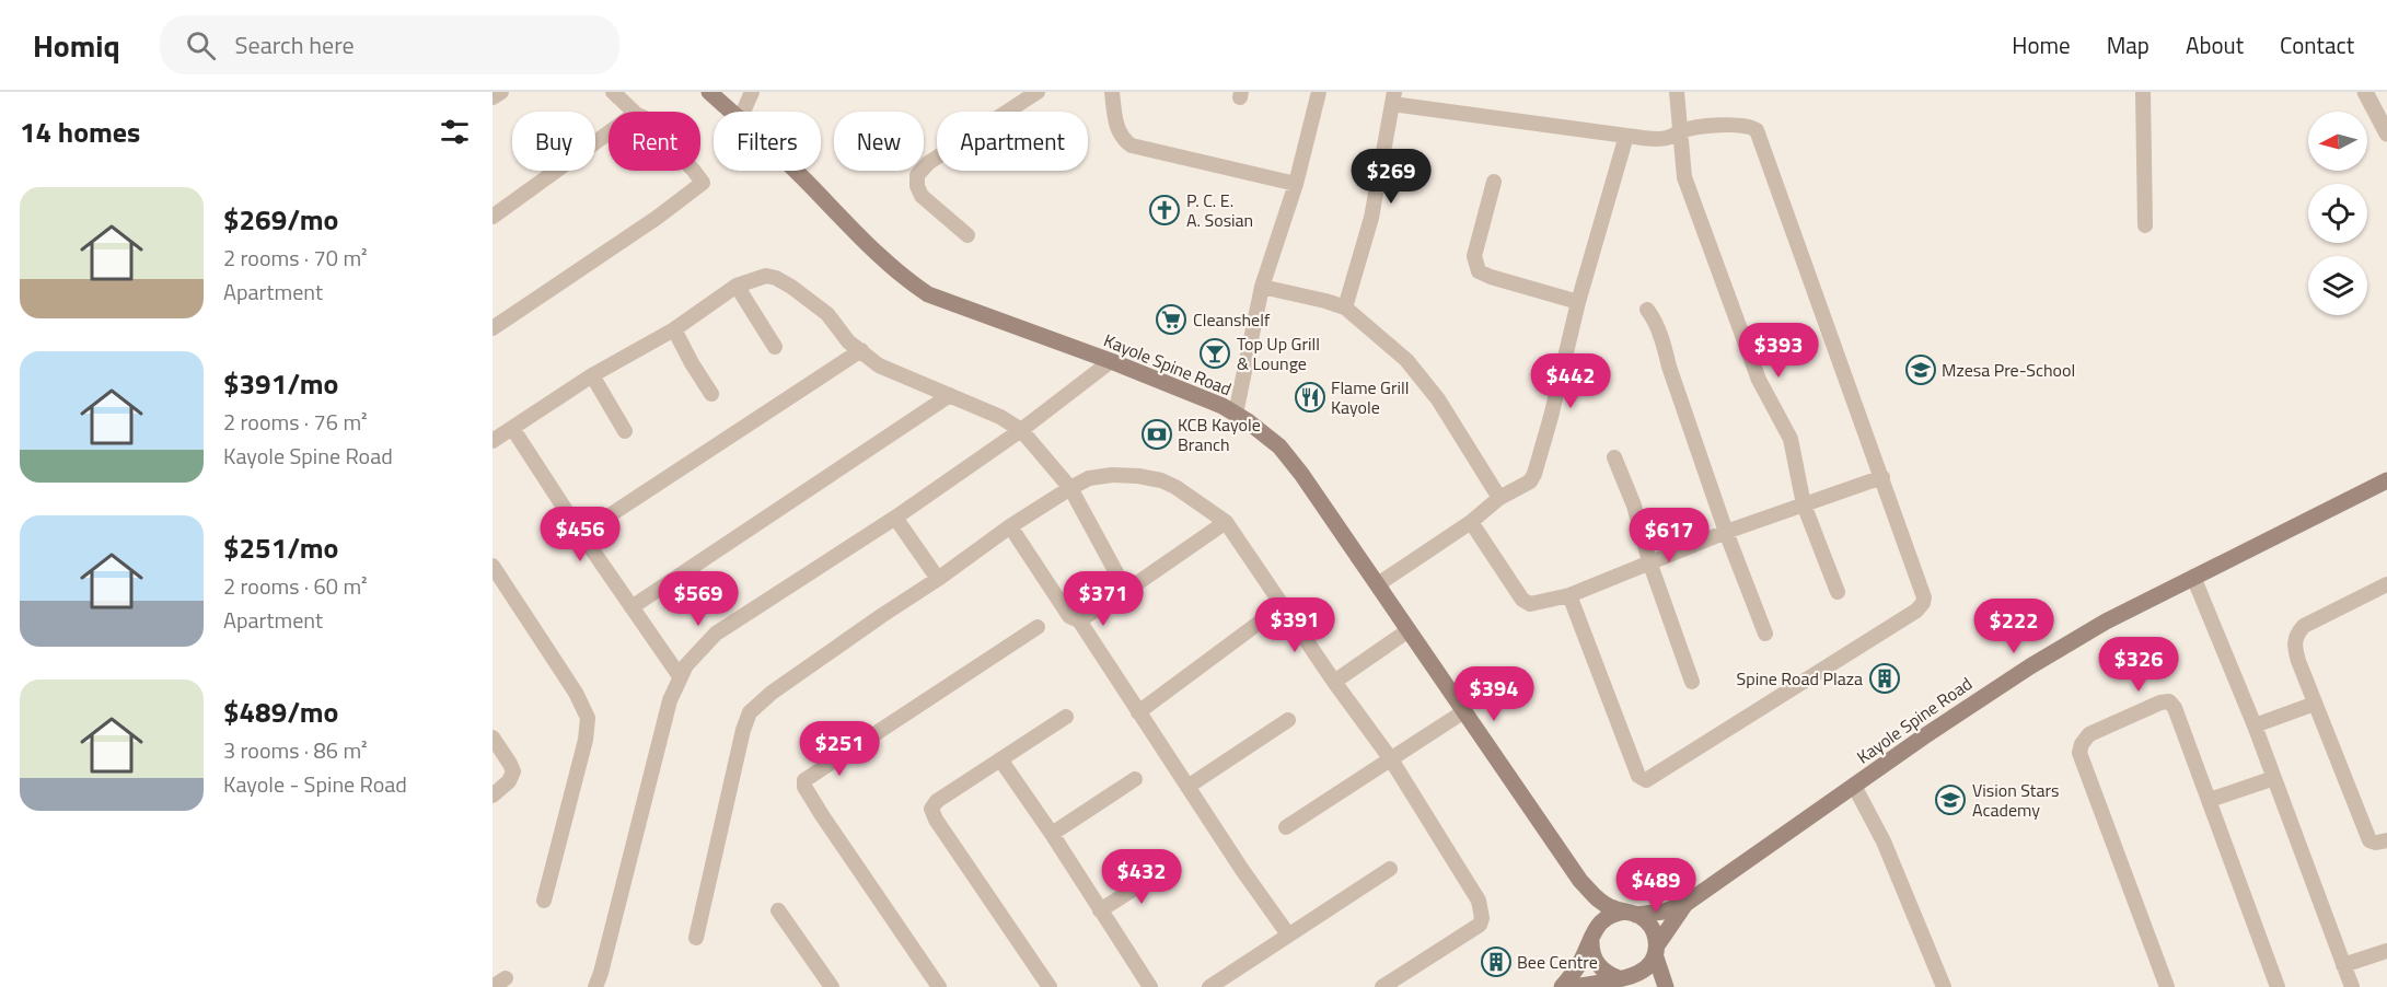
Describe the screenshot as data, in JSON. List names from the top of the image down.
{
  "streets": {
    "main road": ["Kayole Spine Road"]
  },
  "places": {
    "church": ["P. C. E. A. Sosian"],
    "supermarket": ["Cleanshelf"],
    "bar": ["Top Up Grill & Lounge"],
    "school or university": ["Mzesa Pre-School", "Vision Stars Academy"],
    "restaurant": ["Flame Grill Kayole"],
    "bank": ["KCB Kayole Branch"],
    "building": ["Spine Road Plaza", "Bee Centre"]
  },
  "north": "left",
  "page": {
    "header": "Homiq",
    "search": "Search here",
    "nav": [
      "Home",
      "Map",
      "About",
      "Contact"
    ],
    "heading": "14 homes",
    "chip": [
      "Buy",
      "Rent",
      "Filters",
      "New",
      "Apartment"
    ],
    "price": [
      "$269",
      "$393",
      "$442",
      "$456",
      "$617",
      "$569",
      "$371",
      "$391",
      "$222",
      "$326",
      "$394",
      "$251",
      "$432",
      "$489"
    ],
    "list": [
      {
        "name": "$269/mo",
        "note": "2 rooms · 70 m² · Apartment"
      },
      {
        "name": "$391/mo",
        "note": "2 rooms · 76 m² · Kayole Spine Road"
      },
      {
        "name": "$251/mo",
        "note": "2 rooms · 60 m² · Apartment"
      },
      {
        "name": "$489/mo",
        "note": "3 rooms · 86 m² · Kayole - Spine Road"
      }
    ]
  }
}
